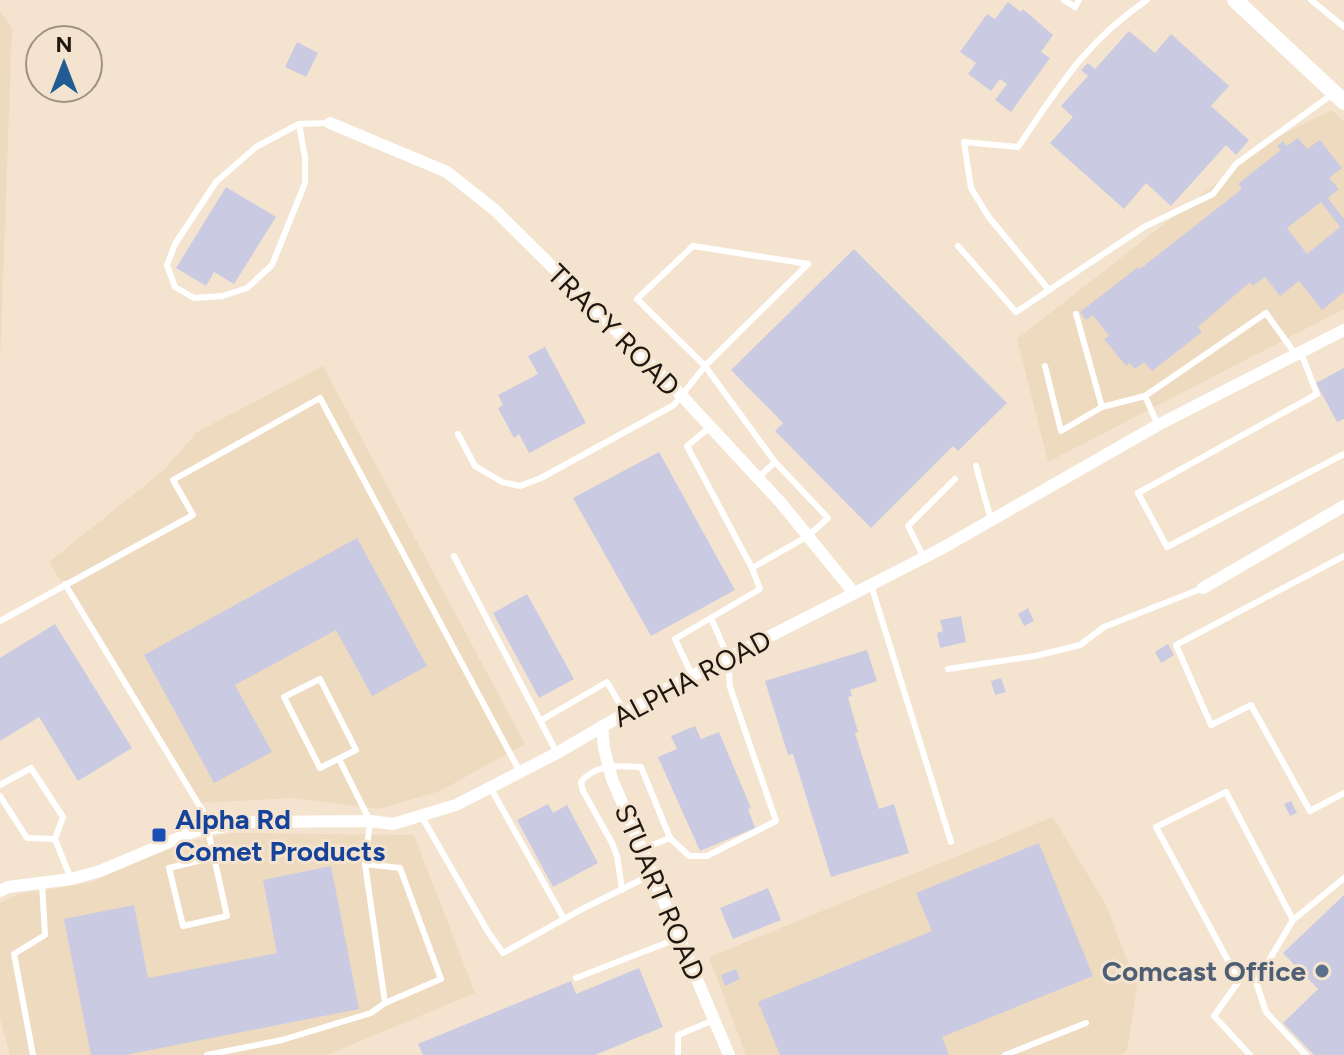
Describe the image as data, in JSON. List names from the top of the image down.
{
  "streets": {
    "street": ["TRACY ROAD", "ALPHA ROAD", "STUART ROAD"]
  },
  "crossings": [
    ["TRACY ROAD", "ALPHA ROAD"],
    ["ALPHA ROAD", "STUART ROAD"]
  ],
  "places": {
    "transit": ["Alpha Rd Comet Products"],
    "other": ["Comcast Office"]
  },
  "north": "top"
}
